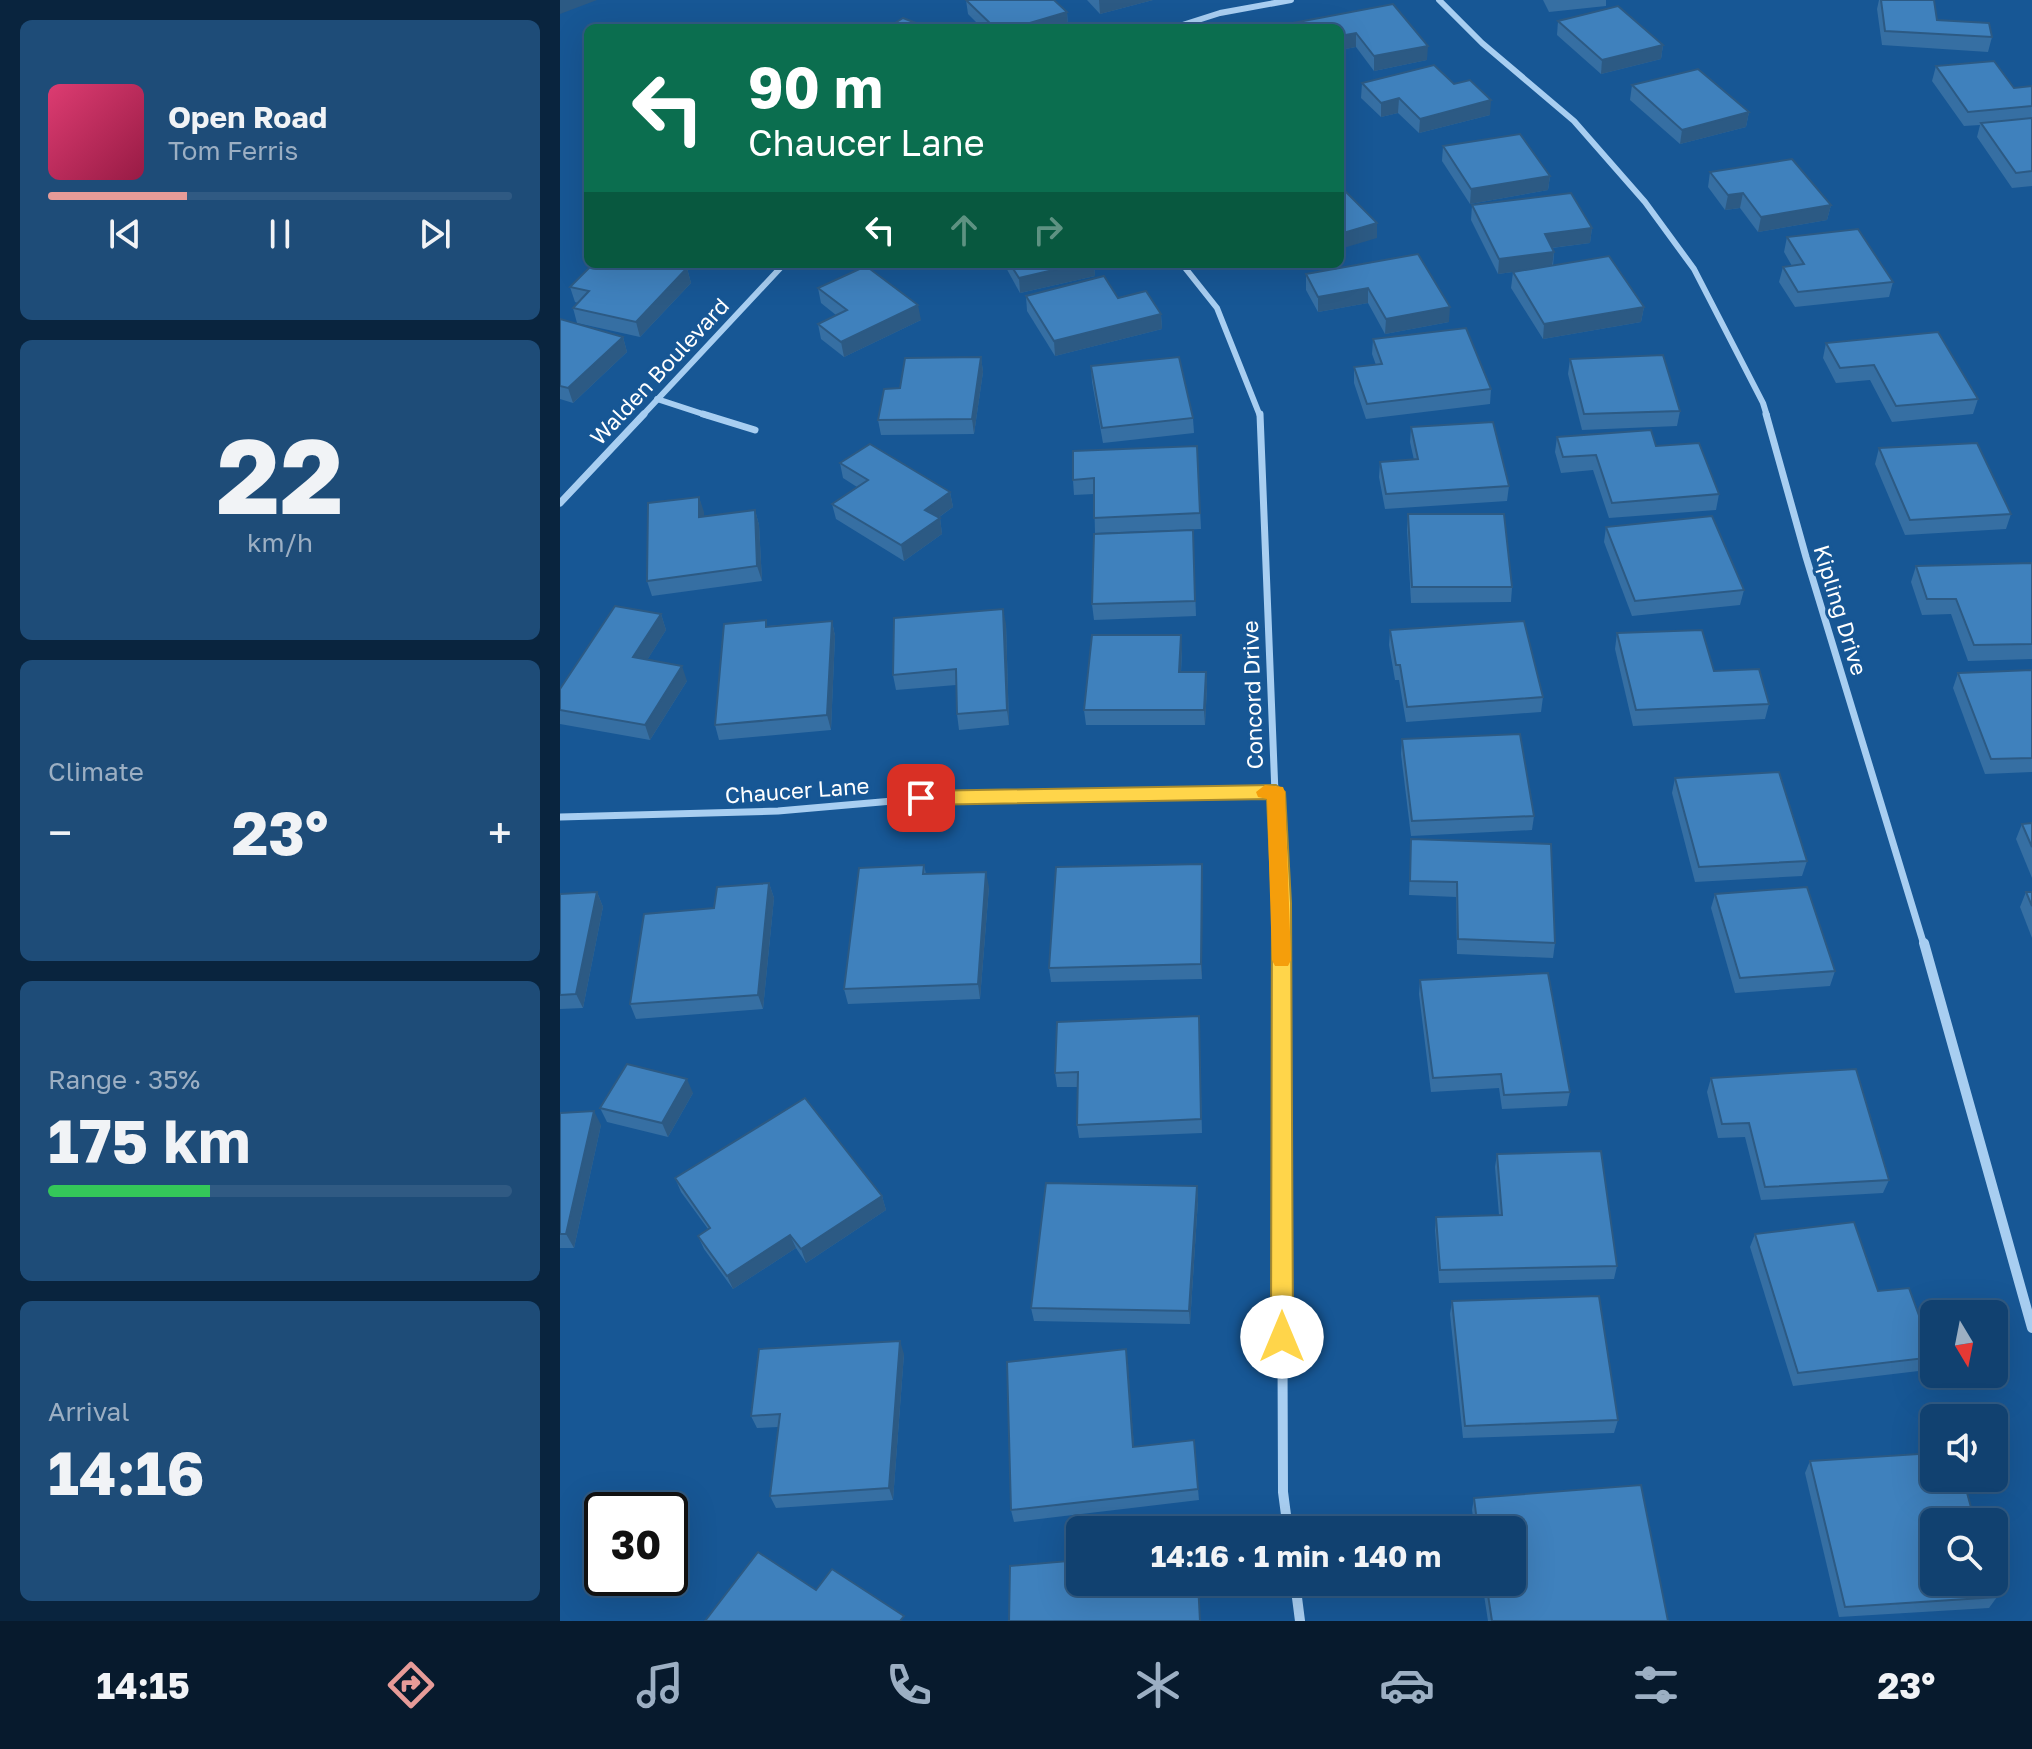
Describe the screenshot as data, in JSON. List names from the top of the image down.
{
  "streets": {
    "street": [
      "Walden Boulevard",
      "Kipling Drive",
      "Concord Drive",
      "Chaucer Lane"
    ]
  },
  "crossings": [
    ["Concord Drive", "Chaucer Lane"]
  ],
  "north": "bottom",
  "page": {
    "turn": ["90 m", "Chaucer Lane"],
    "song": ["Open Road", "Tom Ferris"],
    "tile": [
      ["22", "km/h"],
      "Climate",
      ["Range · 35%", "175 km"],
      ["Arrival", "14:16"]
    ],
    "heat": ["−", "23°", "+"],
    "limit": "30",
    "trip": "14:16 · 1 min · 140 m",
    "tabs": ["14:15", "23°"]
  }
}
